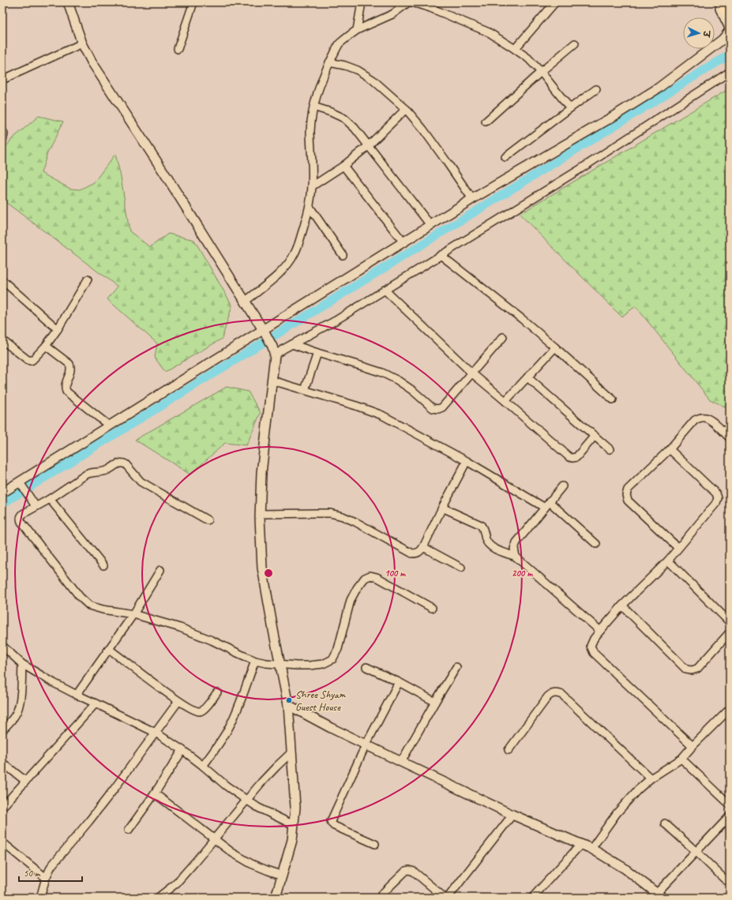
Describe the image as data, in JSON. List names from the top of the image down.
{
  "places": ["Shree Shyam Guest House"],
  "scale_bar": "50 m",
  "north": "right",
  "rings": ["100 m", "200 m"]
}
